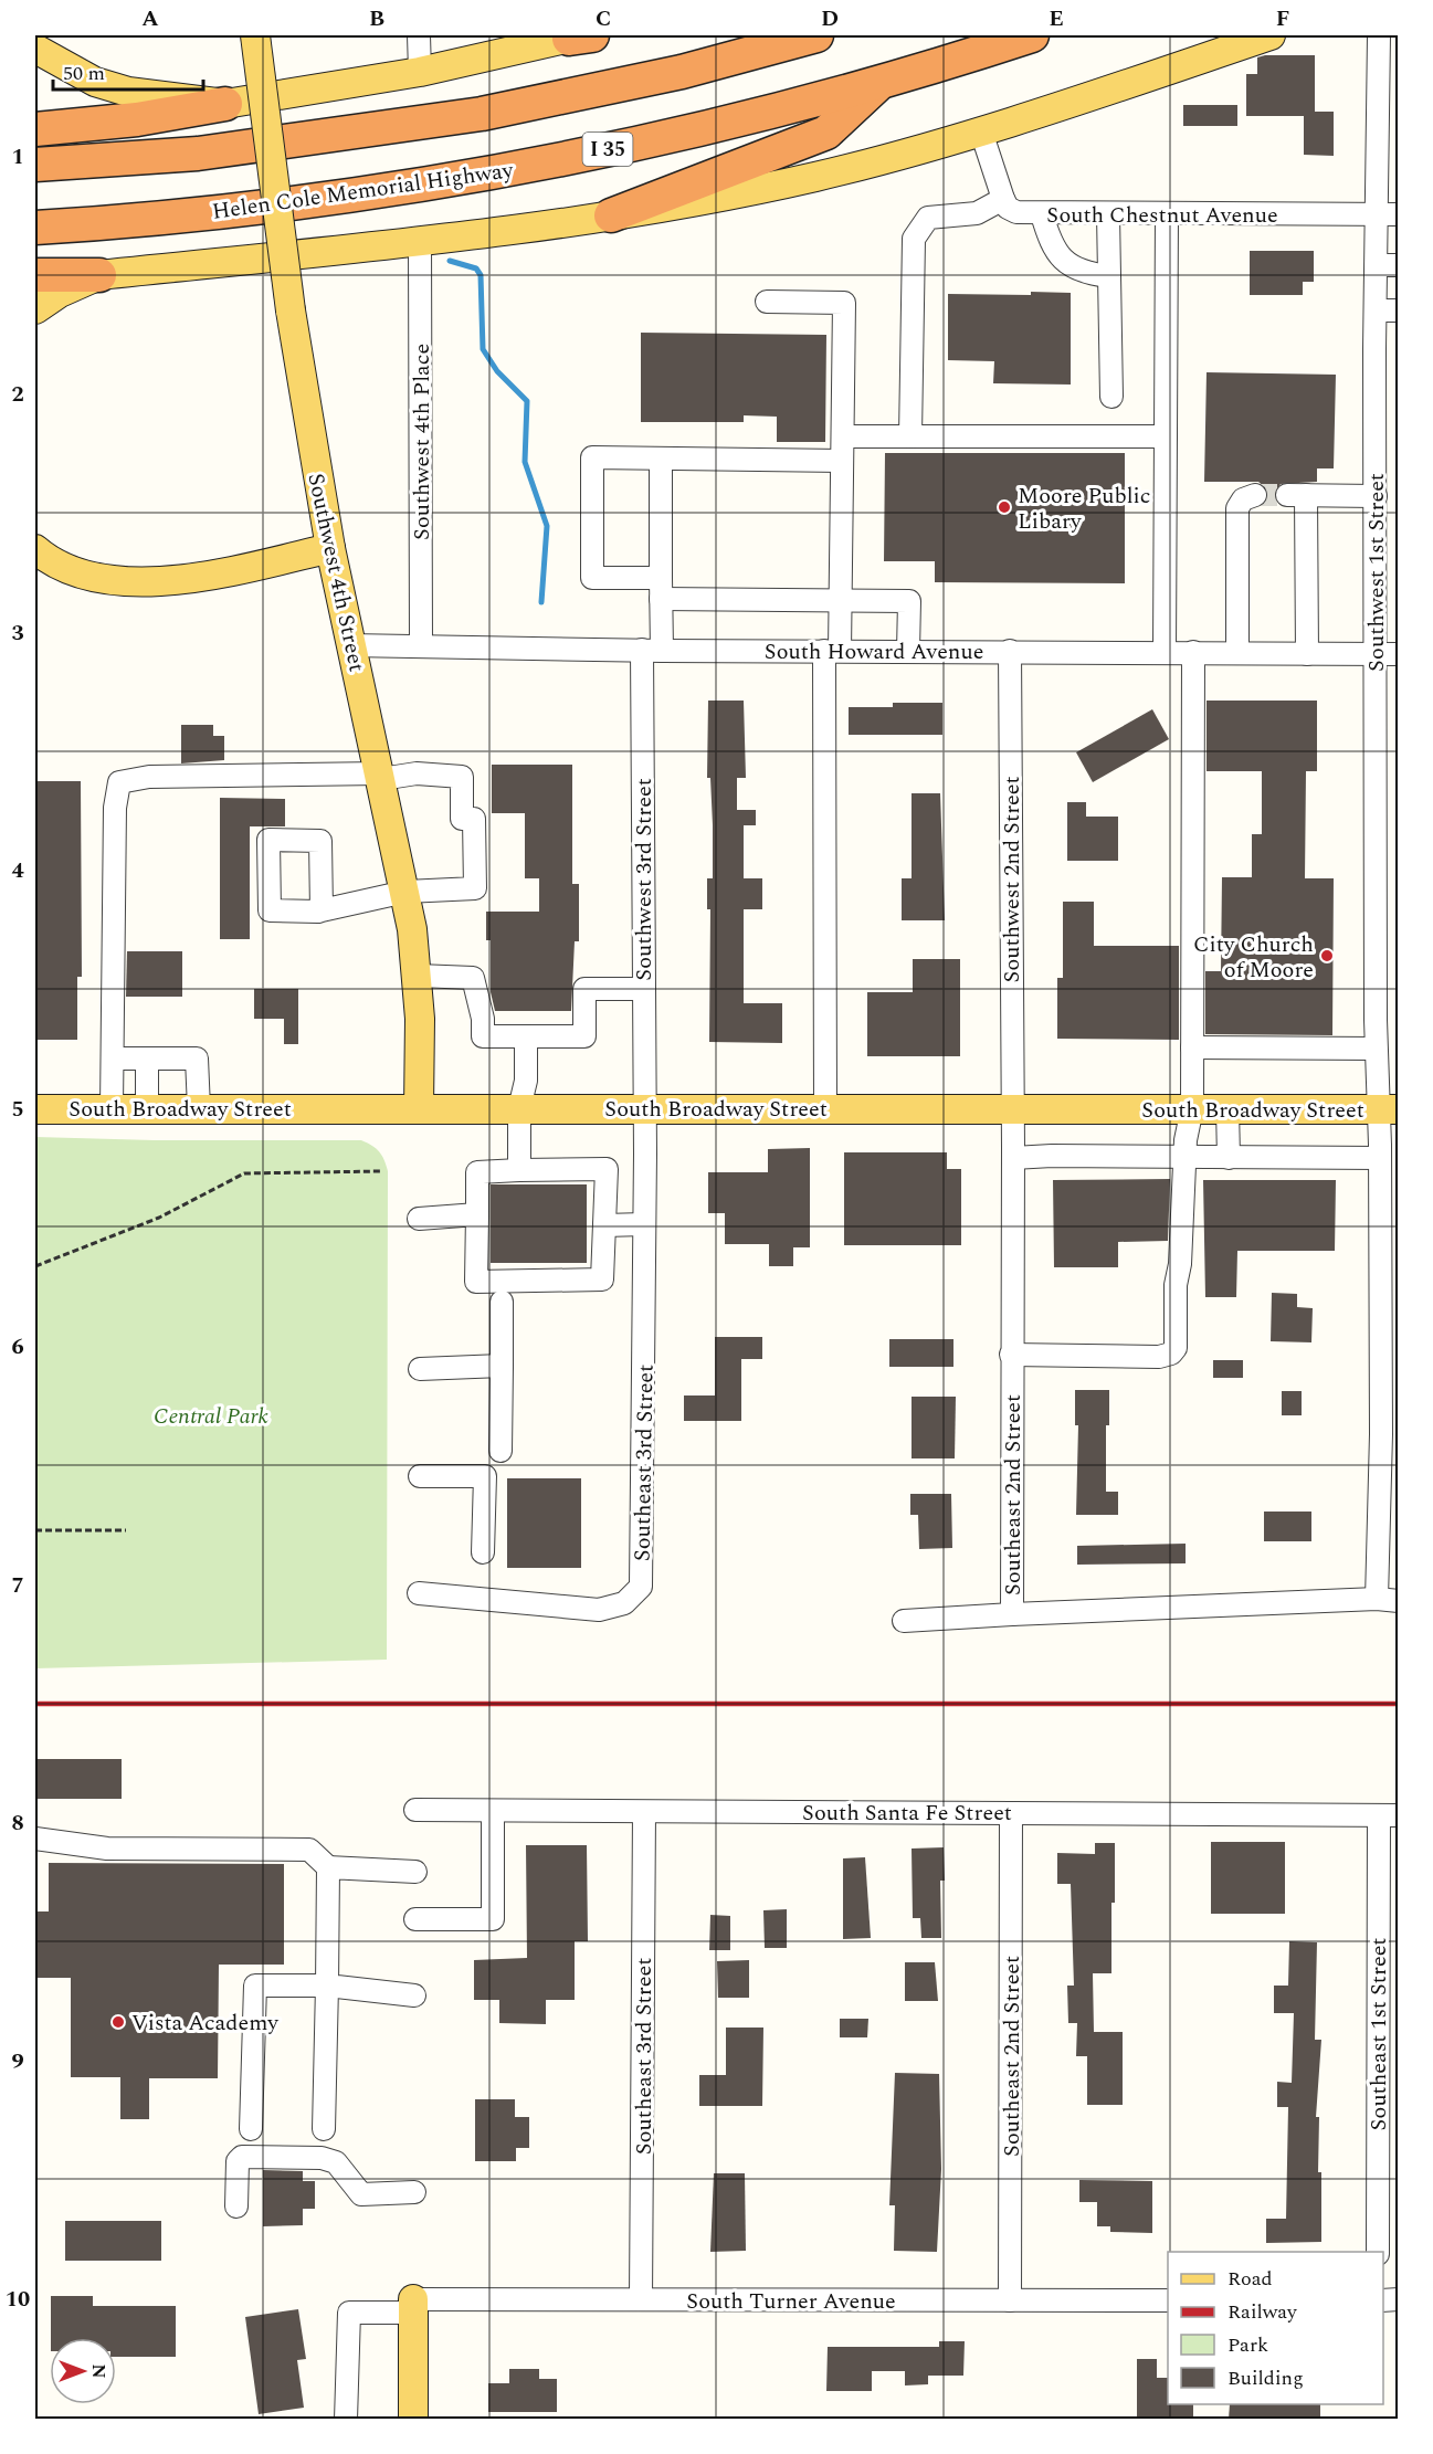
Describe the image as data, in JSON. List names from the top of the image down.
{
  "streets": {
    "highway": ["I 35", "Helen Cole Memorial Highway"],
    "main road": ["Southwest 4th Street", "South Broadway Street"],
    "street": [
      "South Chestnut Avenue",
      "Southwest 4th Place",
      "Southwest 1st Street",
      "South Howard Avenue",
      "Southwest 3rd Street",
      "Southwest 2nd Street",
      "Southeast 3rd Street",
      "Southeast 2nd Street",
      "South Santa Fe Street",
      "Southeast 1st Street",
      "South Turner Avenue"
    ]
  },
  "crossings": [
    ["South Chestnut Avenue", "Southwest 1st Street"],
    ["Southwest 4th Place", "South Howard Avenue"],
    ["Southwest 4th Street", "South Howard Avenue"],
    ["Southwest 4th Street", "South Broadway Street"],
    ["Southwest 1st Street", "South Howard Avenue"],
    ["Southwest 1st Street", "South Broadway Street"],
    ["South Howard Avenue", "Southwest 3rd Street"],
    ["South Howard Avenue", "Southwest 2nd Street"],
    ["Southwest 3rd Street", "South Broadway Street"],
    ["Southwest 3rd Street", "Southeast 3rd Street"],
    ["Southwest 2nd Street", "South Broadway Street"],
    ["Southwest 2nd Street", "Southeast 2nd Street"],
    ["South Broadway Street", "Southeast 3rd Street"],
    ["South Broadway Street", "Southeast 2nd Street"],
    ["Southeast 3rd Street", "South Santa Fe Street"],
    ["Southeast 3rd Street", "South Turner Avenue"],
    ["Southeast 2nd Street", "South Santa Fe Street"],
    ["Southeast 2nd Street", "South Turner Avenue"],
    ["South Santa Fe Street", "Southeast 1st Street"]
  ],
  "parks": ["Central Park"],
  "places": ["Moore Public Libary", "City Church of Moore", "Vista Academy"],
  "legend": [
    "Road",
    "Railway",
    "Park",
    "Building"
  ],
  "scale_bar": "50 m",
  "north": "right",
  "grid": {
    "columns": [
      "A",
      "B",
      "C",
      "D",
      "E",
      "F"
    ],
    "rows": [
      "1",
      "2",
      "3",
      "4",
      "5",
      "6",
      "7",
      "8",
      "9",
      "10"
    ]
  }
}
